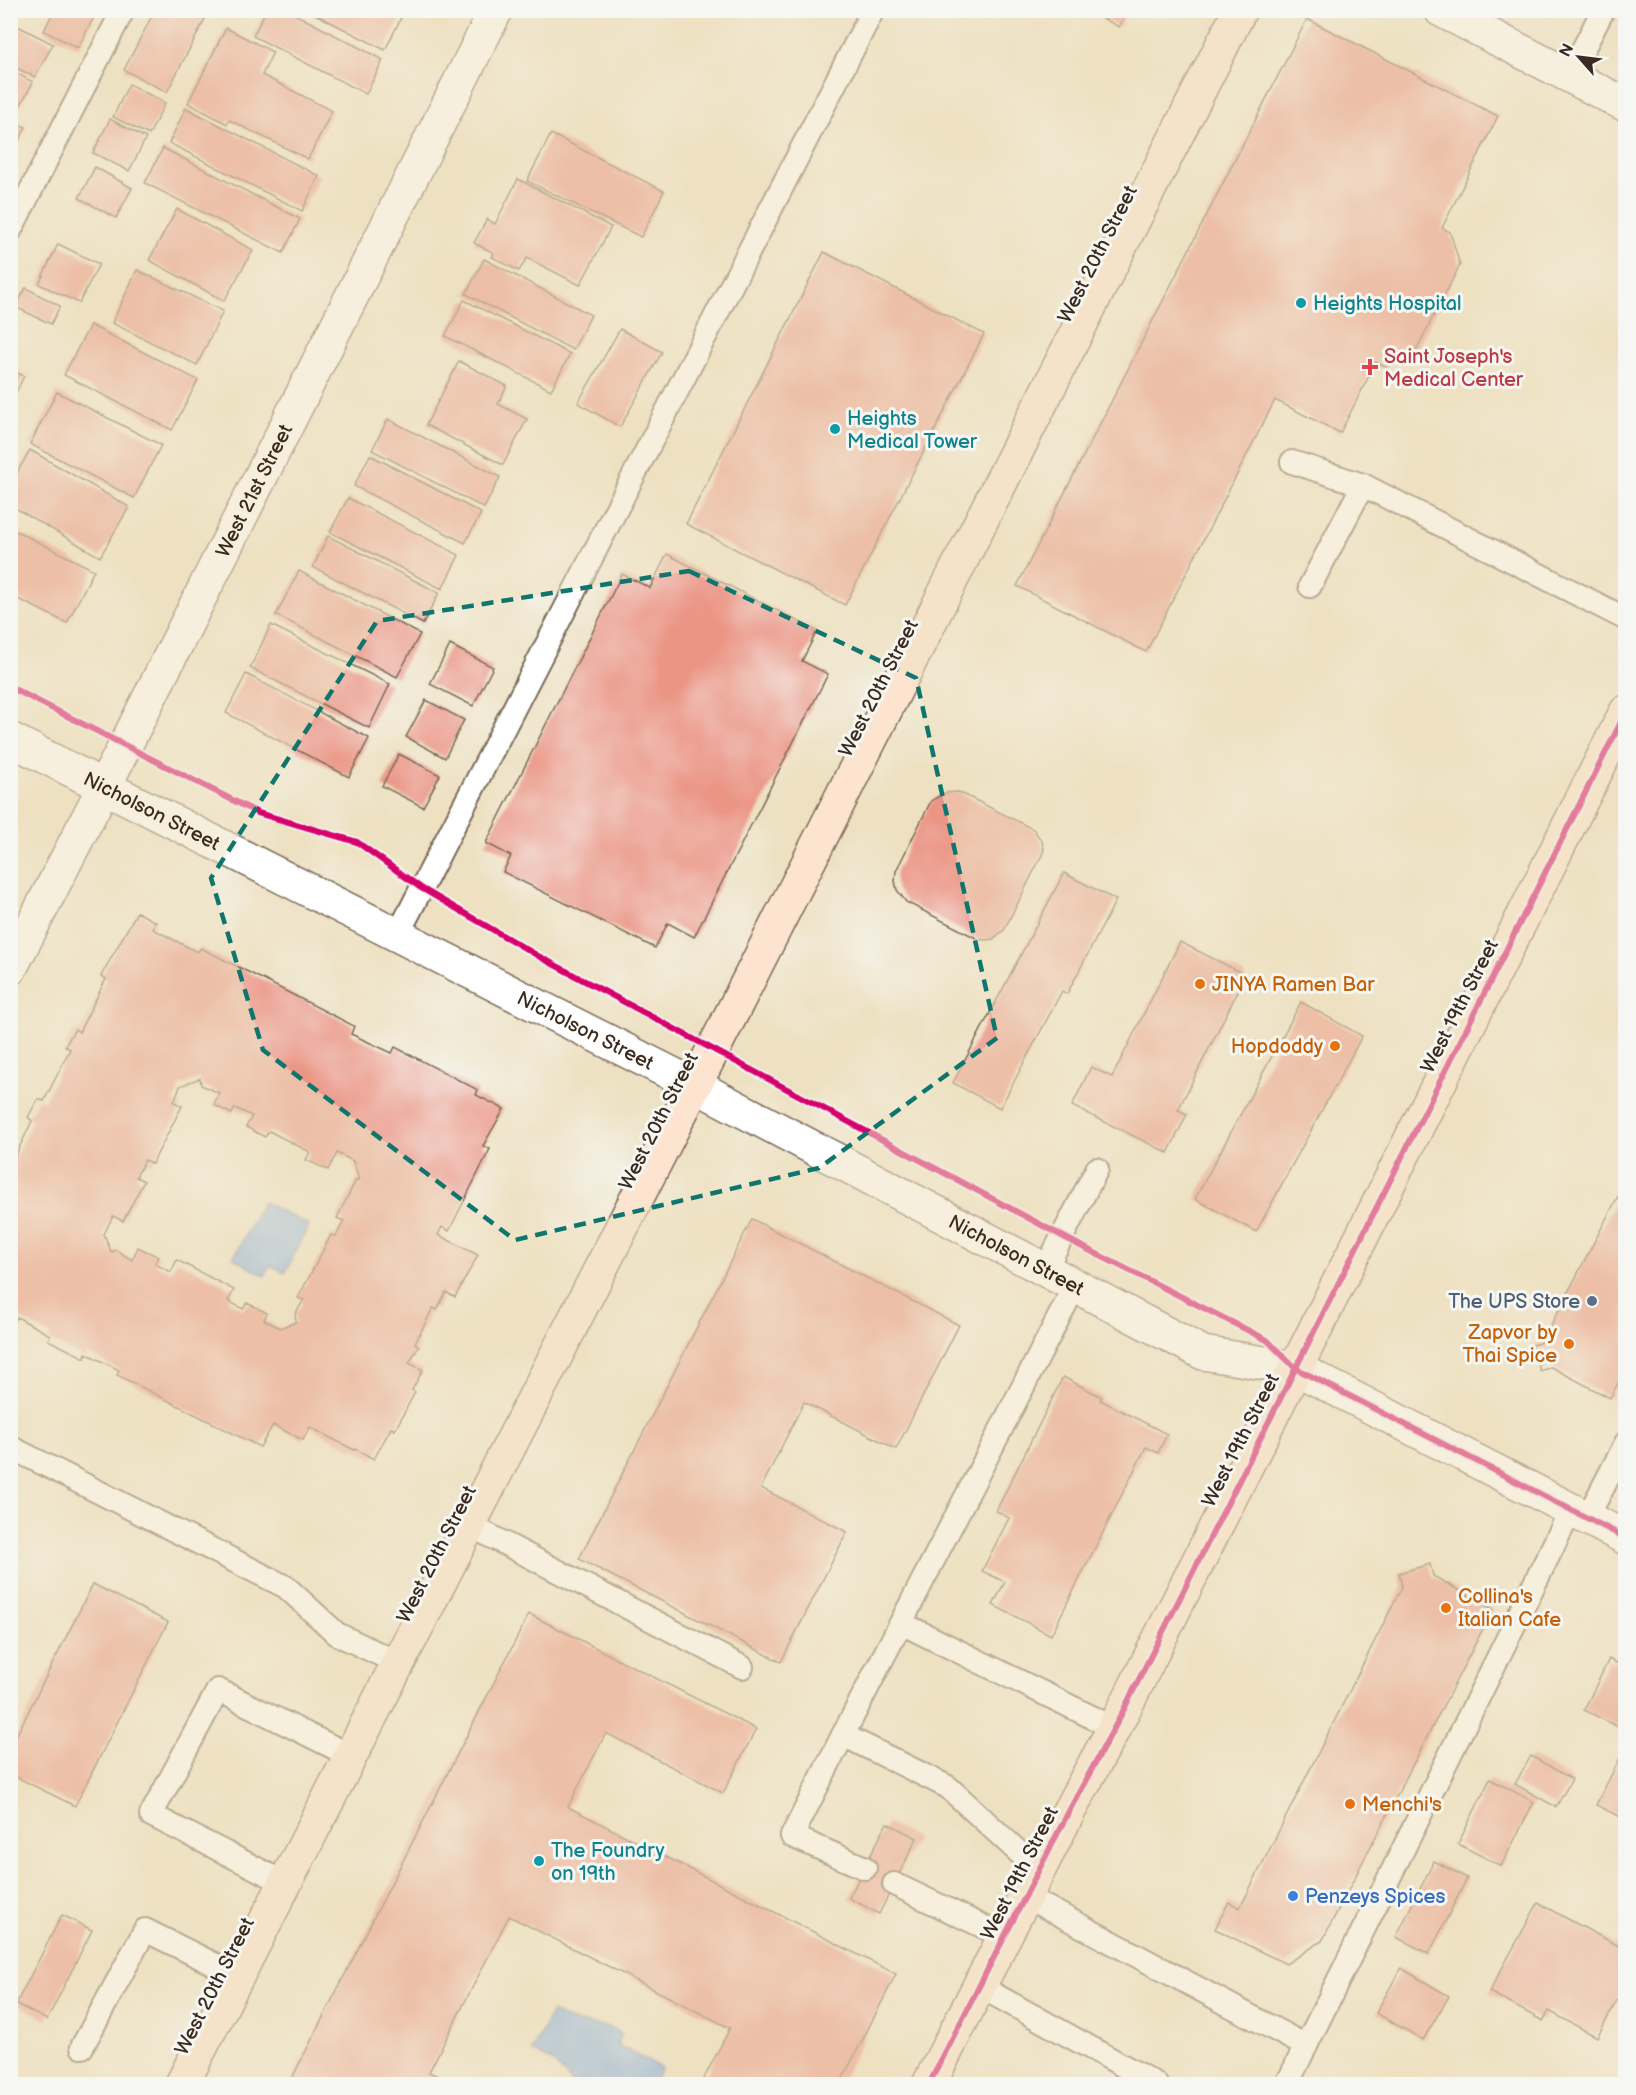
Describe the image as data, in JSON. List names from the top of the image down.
{
  "streets": {
    "main road": ["West 20th Street", "West 19th Street"],
    "street": ["West 21st Street", "Nicholson Street"]
  },
  "crossings": [
    ["West 20th Street", "Nicholson Street"],
    ["West 21st Street", "Nicholson Street"],
    ["Nicholson Street", "West 19th Street"]
  ],
  "places": {
    "other": [
      "Heights Hospital",
      "Heights Medical Tower",
      "JINYA Ramen Bar",
      "Hopdoddy",
      "The UPS Store",
      "Zapvor by Thai Spice",
      "Collina's Italian Cafe",
      "Menchi's",
      "The Foundry on 19th",
      "Penzeys Spices"
    ],
    "health": ["Saint Joseph's Medical Center"]
  },
  "north": "top left"
}
